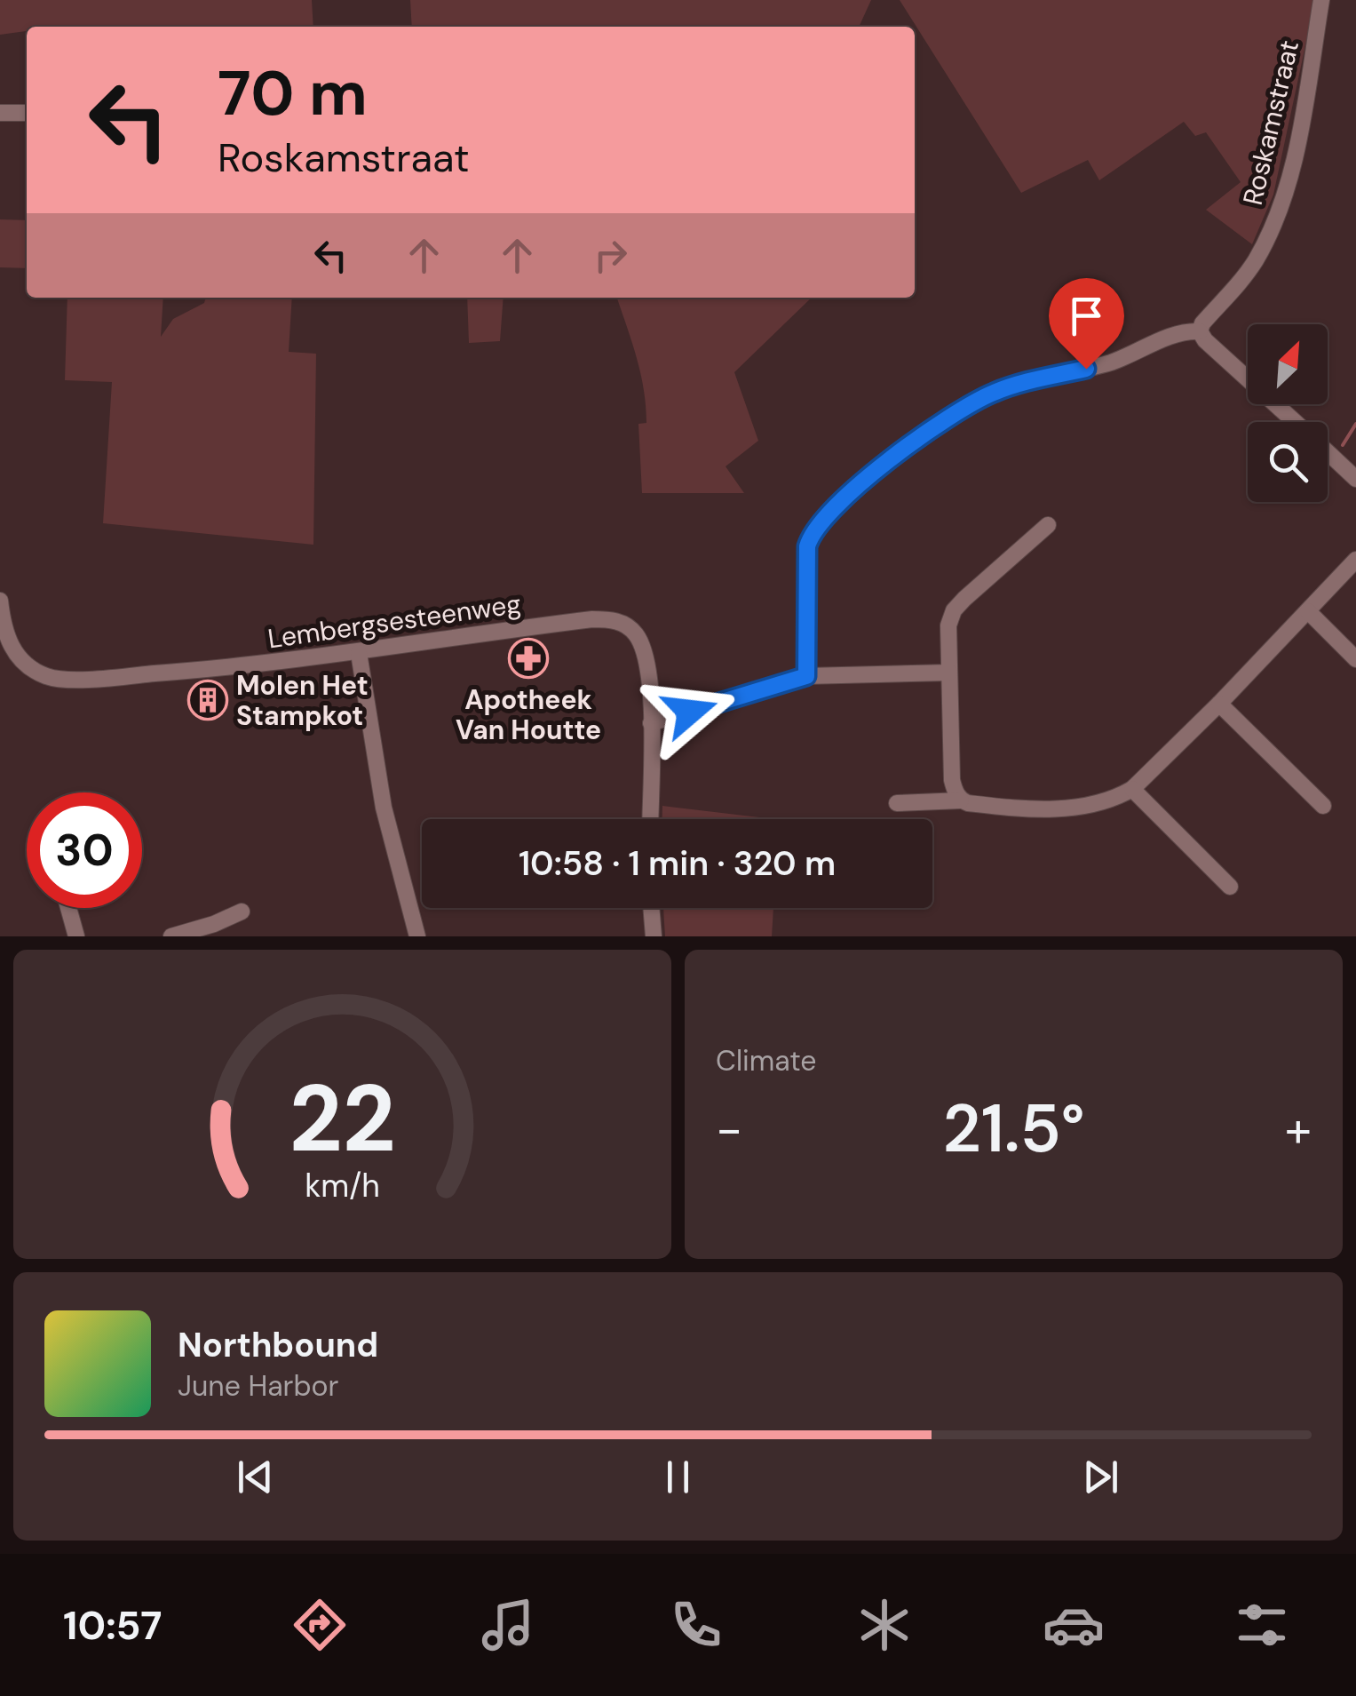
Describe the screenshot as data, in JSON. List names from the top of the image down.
{
  "streets": {
    "street": ["Roskamstraat", "Lembergsesteenweg"]
  },
  "places": {
    "pharmacy": ["Apotheek Van Houtte"],
    "building": ["Molen Het Stampkot"]
  },
  "north": "top right",
  "page": {
    "turn": ["70 m", "Roskamstraat"],
    "limit": "30",
    "trip": "10:58 · 1 min · 320 m",
    "tile": "Climate",
    "heat": ["−", "21.5°", "+"],
    "song": ["Northbound", "June Harbor"],
    "tabs": "10:57",
    "gauge": ["22", "km/h"]
  }
}
